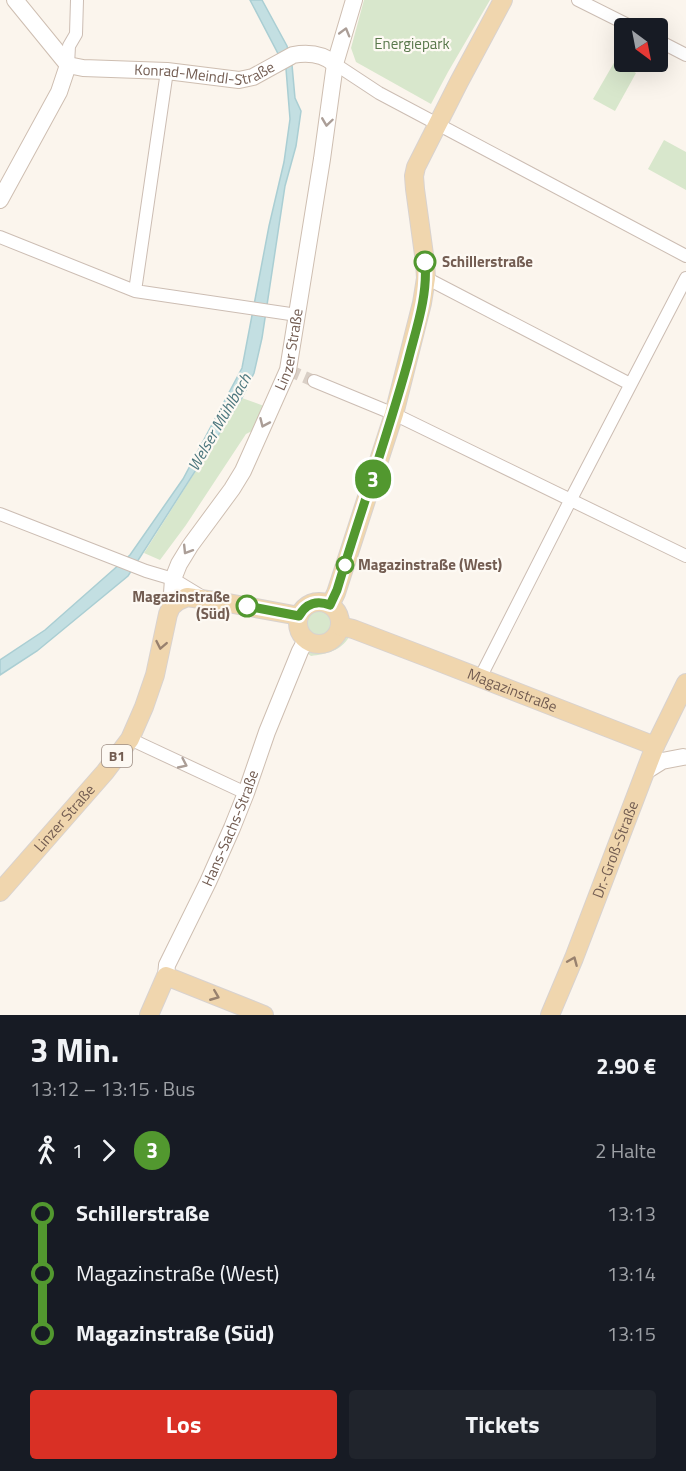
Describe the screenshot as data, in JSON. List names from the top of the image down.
{
  "streets": {
    "main road": [
      "Linzer Straße",
      "Magazinstraße",
      "B1",
      "Hans-Sachs-Straße",
      "Dr.-Groß-Straße"
    ],
    "street": ["Konrad-Meindl-Straße"]
  },
  "crossings": [
    ["Konrad-Meindl-Straße", "Linzer Straße"],
    ["Magazinstraße", "Hans-Sachs-Straße"],
    ["Magazinstraße", "Dr.-Groß-Straße"]
  ],
  "one_way": ["Linzer Straße", "Dr.-Groß-Straße"],
  "water": ["Welser Mühlbach"],
  "parks": ["Energiepark"],
  "places": ["Schillerstraße", "Magazinstraße (West)", "Magazinstraße (Süd)"],
  "lines": ["bus line 3"],
  "north": "bottom right",
  "page": {
    "on_map": "3",
    "heading": ["3 Min.", "13:12 – 13:15 · Bus", "2.90 €"],
    "legs": ["1", "3", "2 Halte"],
    "list": [
      {
        "name": "Schillerstraße",
        "value": "13:13"
      },
      {
        "name": "Magazinstraße (West)",
        "value": "13:14"
      },
      {
        "name": "Magazinstraße (Süd)",
        "value": "13:15"
      }
    ],
    "buttons": ["Los", "Tickets"]
  }
}
